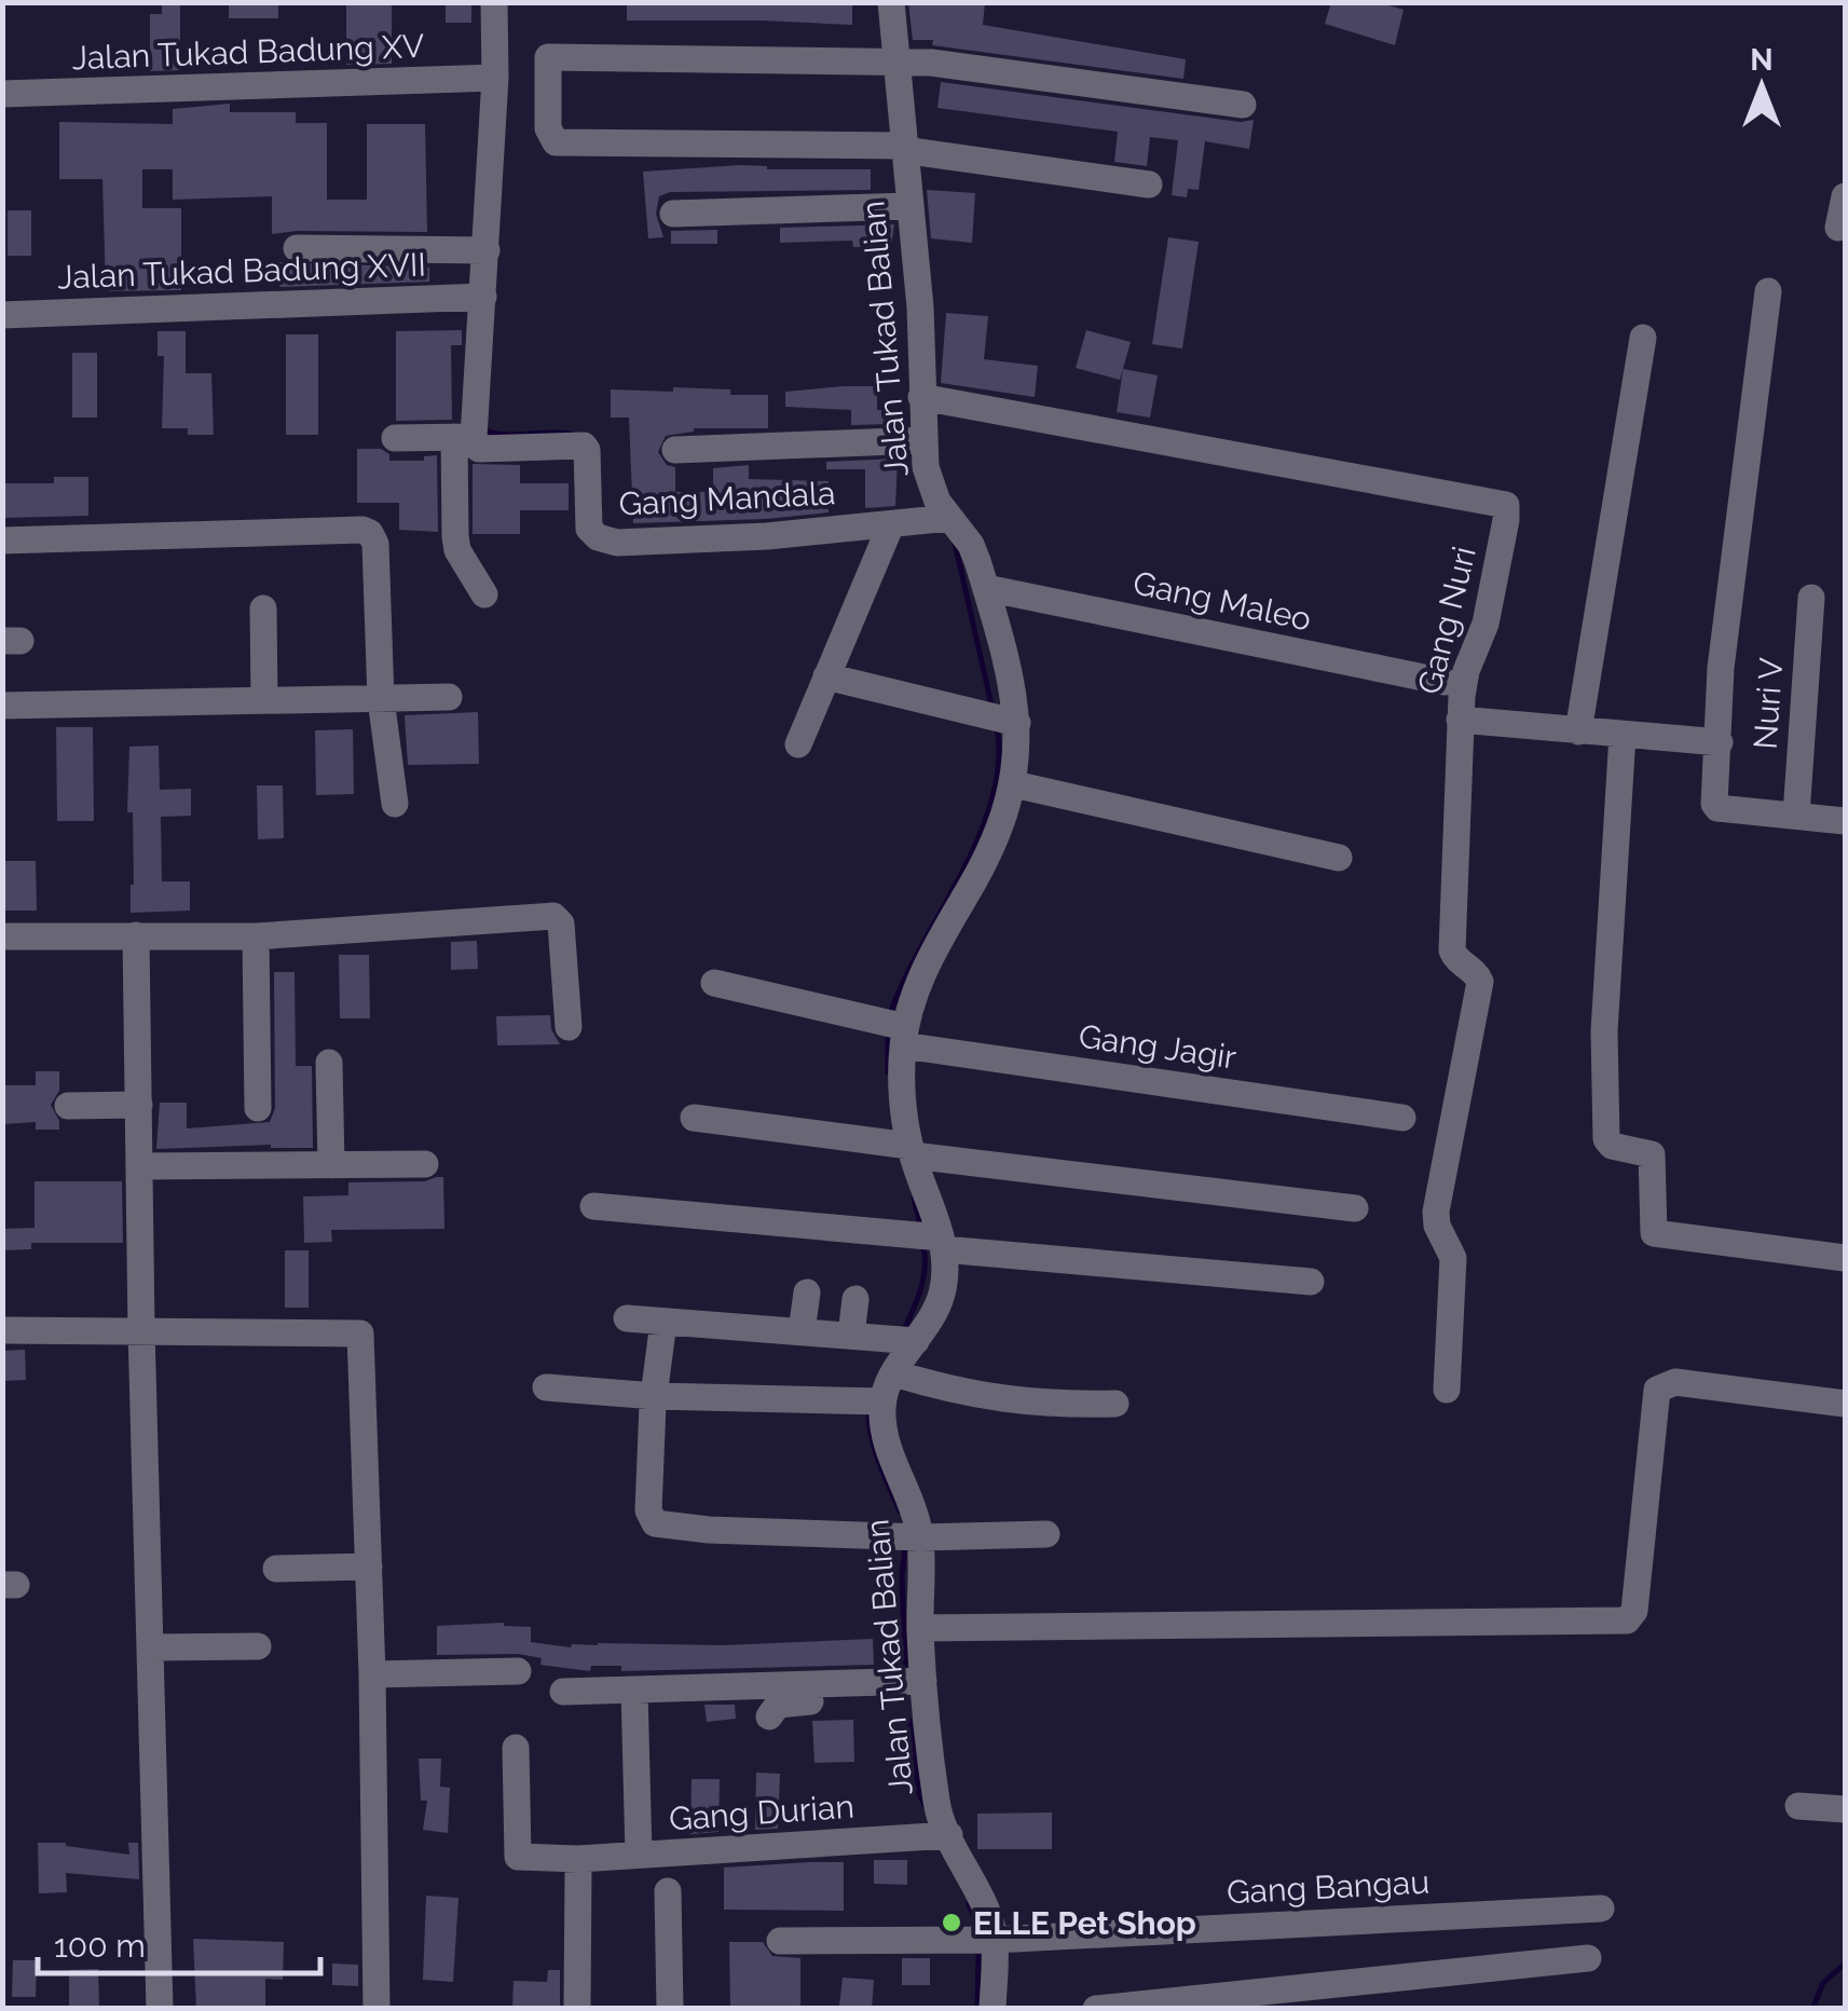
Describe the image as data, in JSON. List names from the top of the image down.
{
  "streets": {
    "street": [
      "Jalan Tukad Badung XV",
      "Jalan Tukad Badung XVII",
      "Jalan Tukad Balian",
      "Gang Mandala",
      "Gang Maleo",
      "Gang Nuri",
      "Nuri V",
      "Gang Jagir",
      "Gang Durian",
      "Gang Bangau"
    ]
  },
  "crossings": [
    ["Jalan Tukad Balian", "Gang Mandala"],
    ["Jalan Tukad Balian", "Gang Maleo"],
    ["Jalan Tukad Balian", "Gang Nuri"],
    ["Jalan Tukad Balian", "Gang Jagir"],
    ["Jalan Tukad Balian", "Gang Durian"],
    ["Jalan Tukad Balian", "Gang Bangau"]
  ],
  "places": ["ELLE Pet Shop"],
  "scale_bar": "100 m",
  "north": "top"
}
